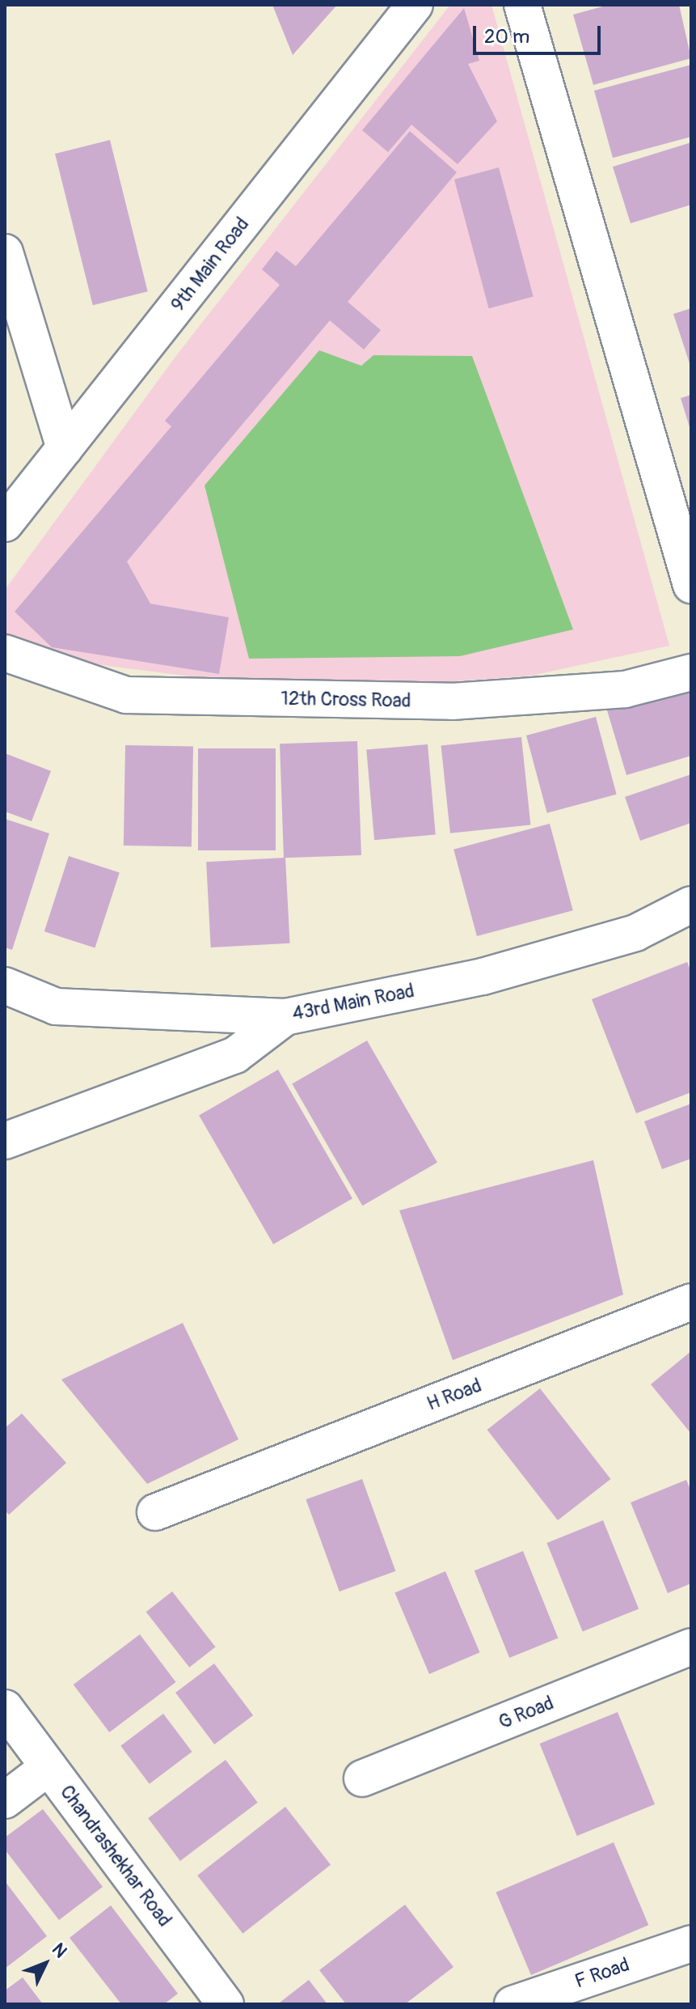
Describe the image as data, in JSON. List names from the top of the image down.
{
  "streets": {
    "street": [
      "9th Main Road",
      "12th Cross Road",
      "43rd Main Road",
      "H Road",
      "G Road",
      "Chandrashekhar Road",
      "F Road"
    ]
  },
  "scale_bar": "20 m",
  "north": "top right"
}
